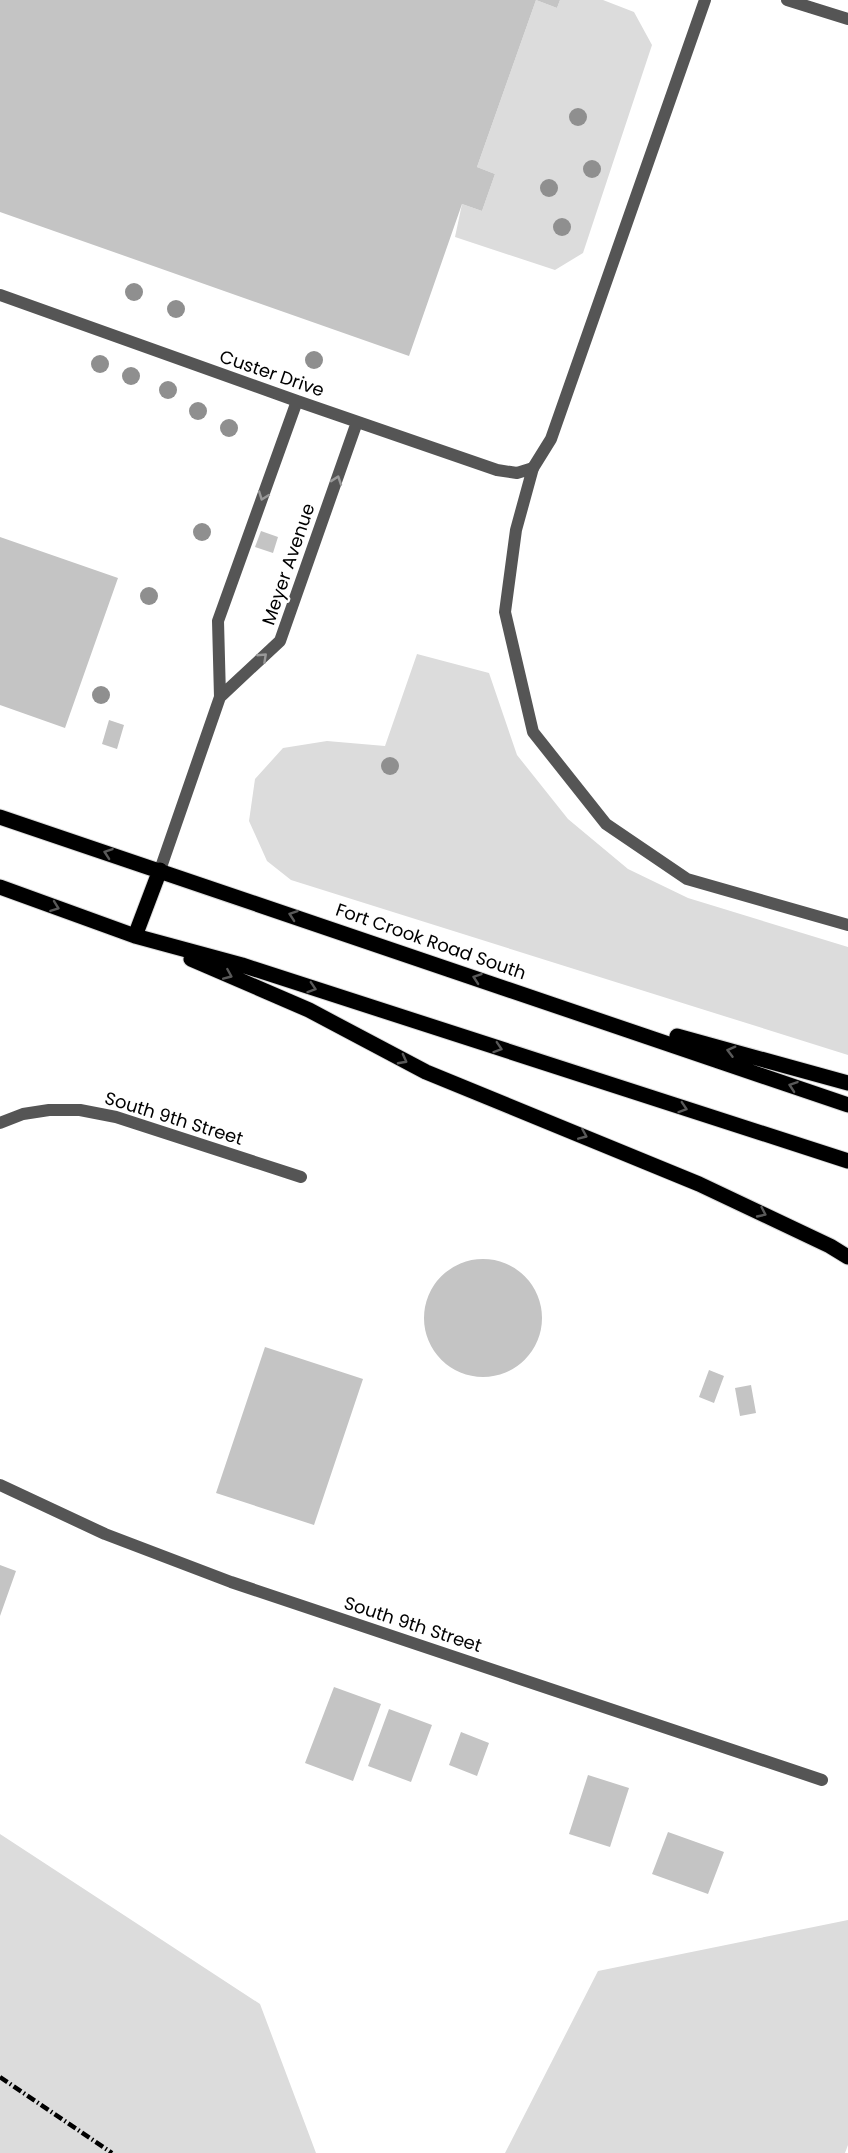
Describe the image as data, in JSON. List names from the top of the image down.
{
  "streets": {
    "main road": ["Fort Crook Road South"],
    "street": ["Custer Drive", "Meyer Avenue", "South 9th Street"]
  },
  "crossings": [
    ["Custer Drive", "Meyer Avenue"],
    ["Meyer Avenue", "Fort Crook Road South"]
  ]
}
